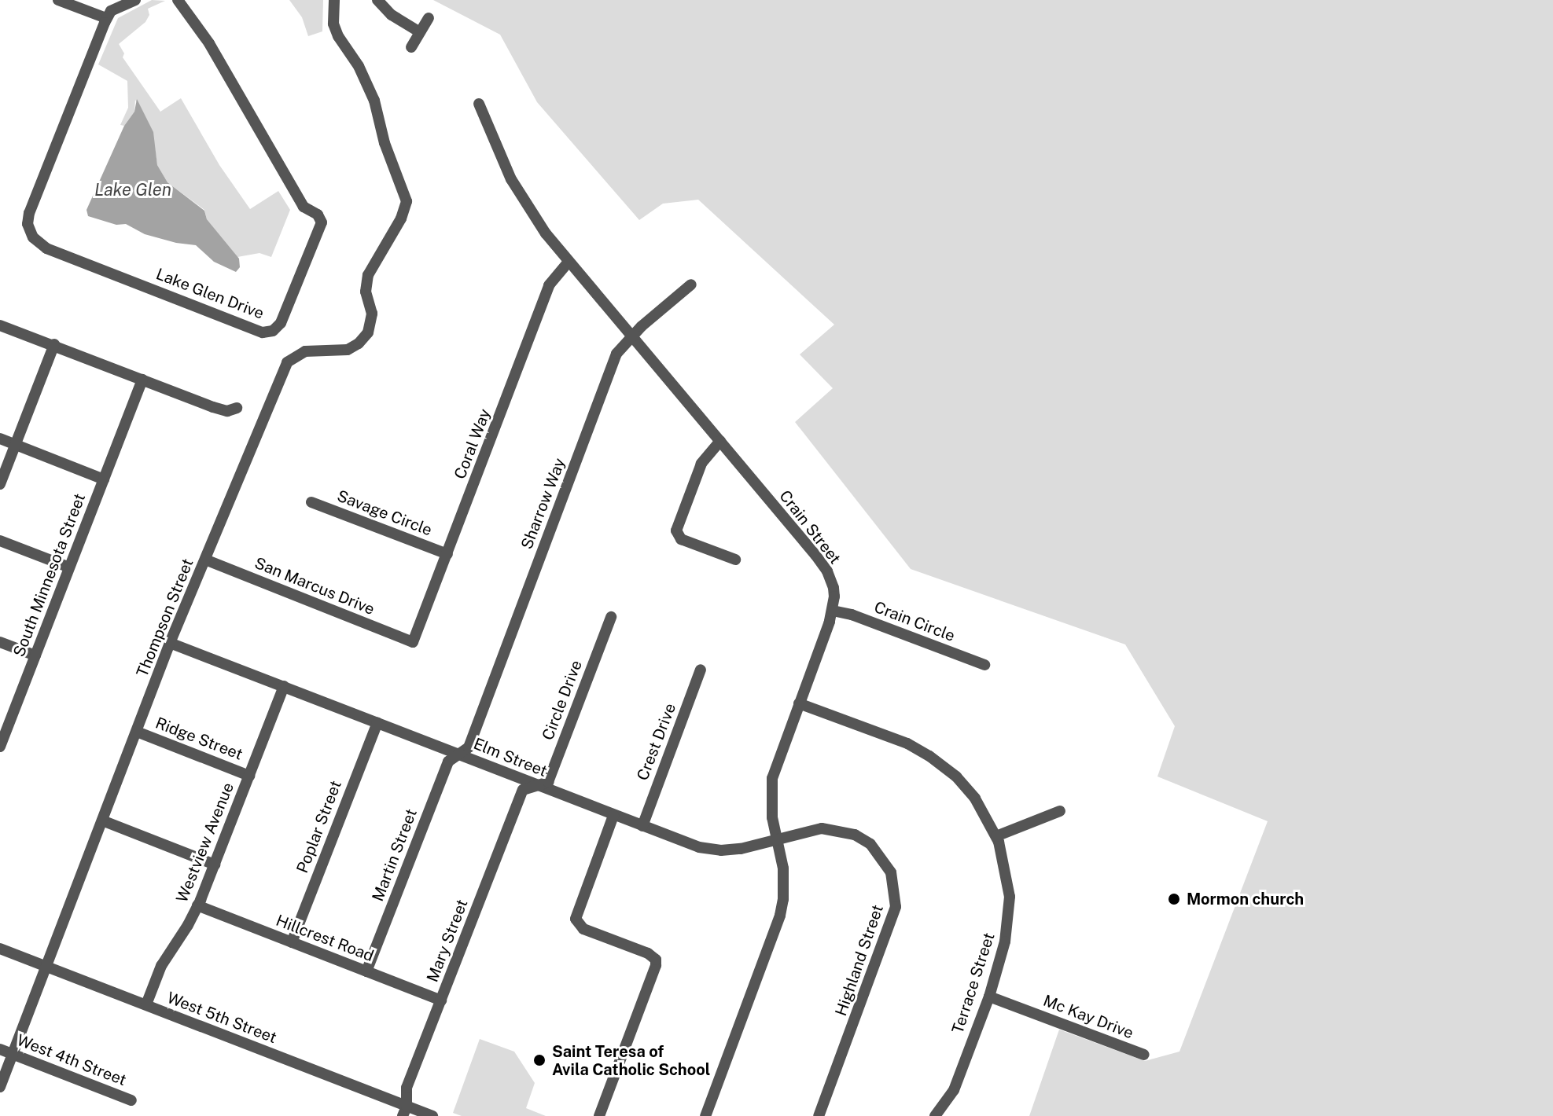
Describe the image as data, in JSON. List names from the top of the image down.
{
  "streets": {
    "street": [
      "Lake Glen Drive",
      "Coral Way",
      "Sharrow Way",
      "Savage Circle",
      "Crain Street",
      "South Minnesota Street",
      "San Marcus Drive",
      "Thompson Street",
      "Crain Circle",
      "Circle Drive",
      "Ridge Street",
      "Crest Drive",
      "Elm Street",
      "Poplar Street",
      "Westview Avenue",
      "Martin Street",
      "Hillcrest Road",
      "Mary Street",
      "Highland Street",
      "Terrace Street",
      "Mc Kay Drive",
      "West 5th Street",
      "West 4th Street"
    ]
  },
  "crossings": [
    ["Coral Way", "Savage Circle"],
    ["Coral Way", "Crain Street"],
    ["Coral Way", "San Marcus Drive"],
    ["Sharrow Way", "Crain Street"],
    ["Sharrow Way", "Elm Street"],
    ["Sharrow Way", "Martin Street"],
    ["Crain Street", "Crain Circle"],
    ["Crain Street", "Elm Street"],
    ["Crain Street", "Terrace Street"],
    ["San Marcus Drive", "Thompson Street"],
    ["Thompson Street", "Ridge Street"],
    ["Thompson Street", "Elm Street"],
    ["Thompson Street", "West 5th Street"],
    ["Thompson Street", "West 4th Street"],
    ["Circle Drive", "Elm Street"],
    ["Circle Drive", "Mary Street"],
    ["Ridge Street", "Westview Avenue"],
    ["Crest Drive", "Elm Street"],
    ["Elm Street", "Poplar Street"],
    ["Elm Street", "Westview Avenue"],
    ["Elm Street", "Martin Street"],
    ["Elm Street", "Mary Street"],
    ["Elm Street", "Highland Street"],
    ["Poplar Street", "Hillcrest Road"],
    ["Westview Avenue", "Hillcrest Road"],
    ["Westview Avenue", "West 5th Street"],
    ["Martin Street", "Hillcrest Road"],
    ["Hillcrest Road", "Mary Street"],
    ["Mary Street", "West 5th Street"],
    ["Terrace Street", "Mc Kay Drive"]
  ],
  "water": ["Lake Glen"],
  "places": ["Mormon church", "Saint Teresa of Avila Catholic School"]
}
